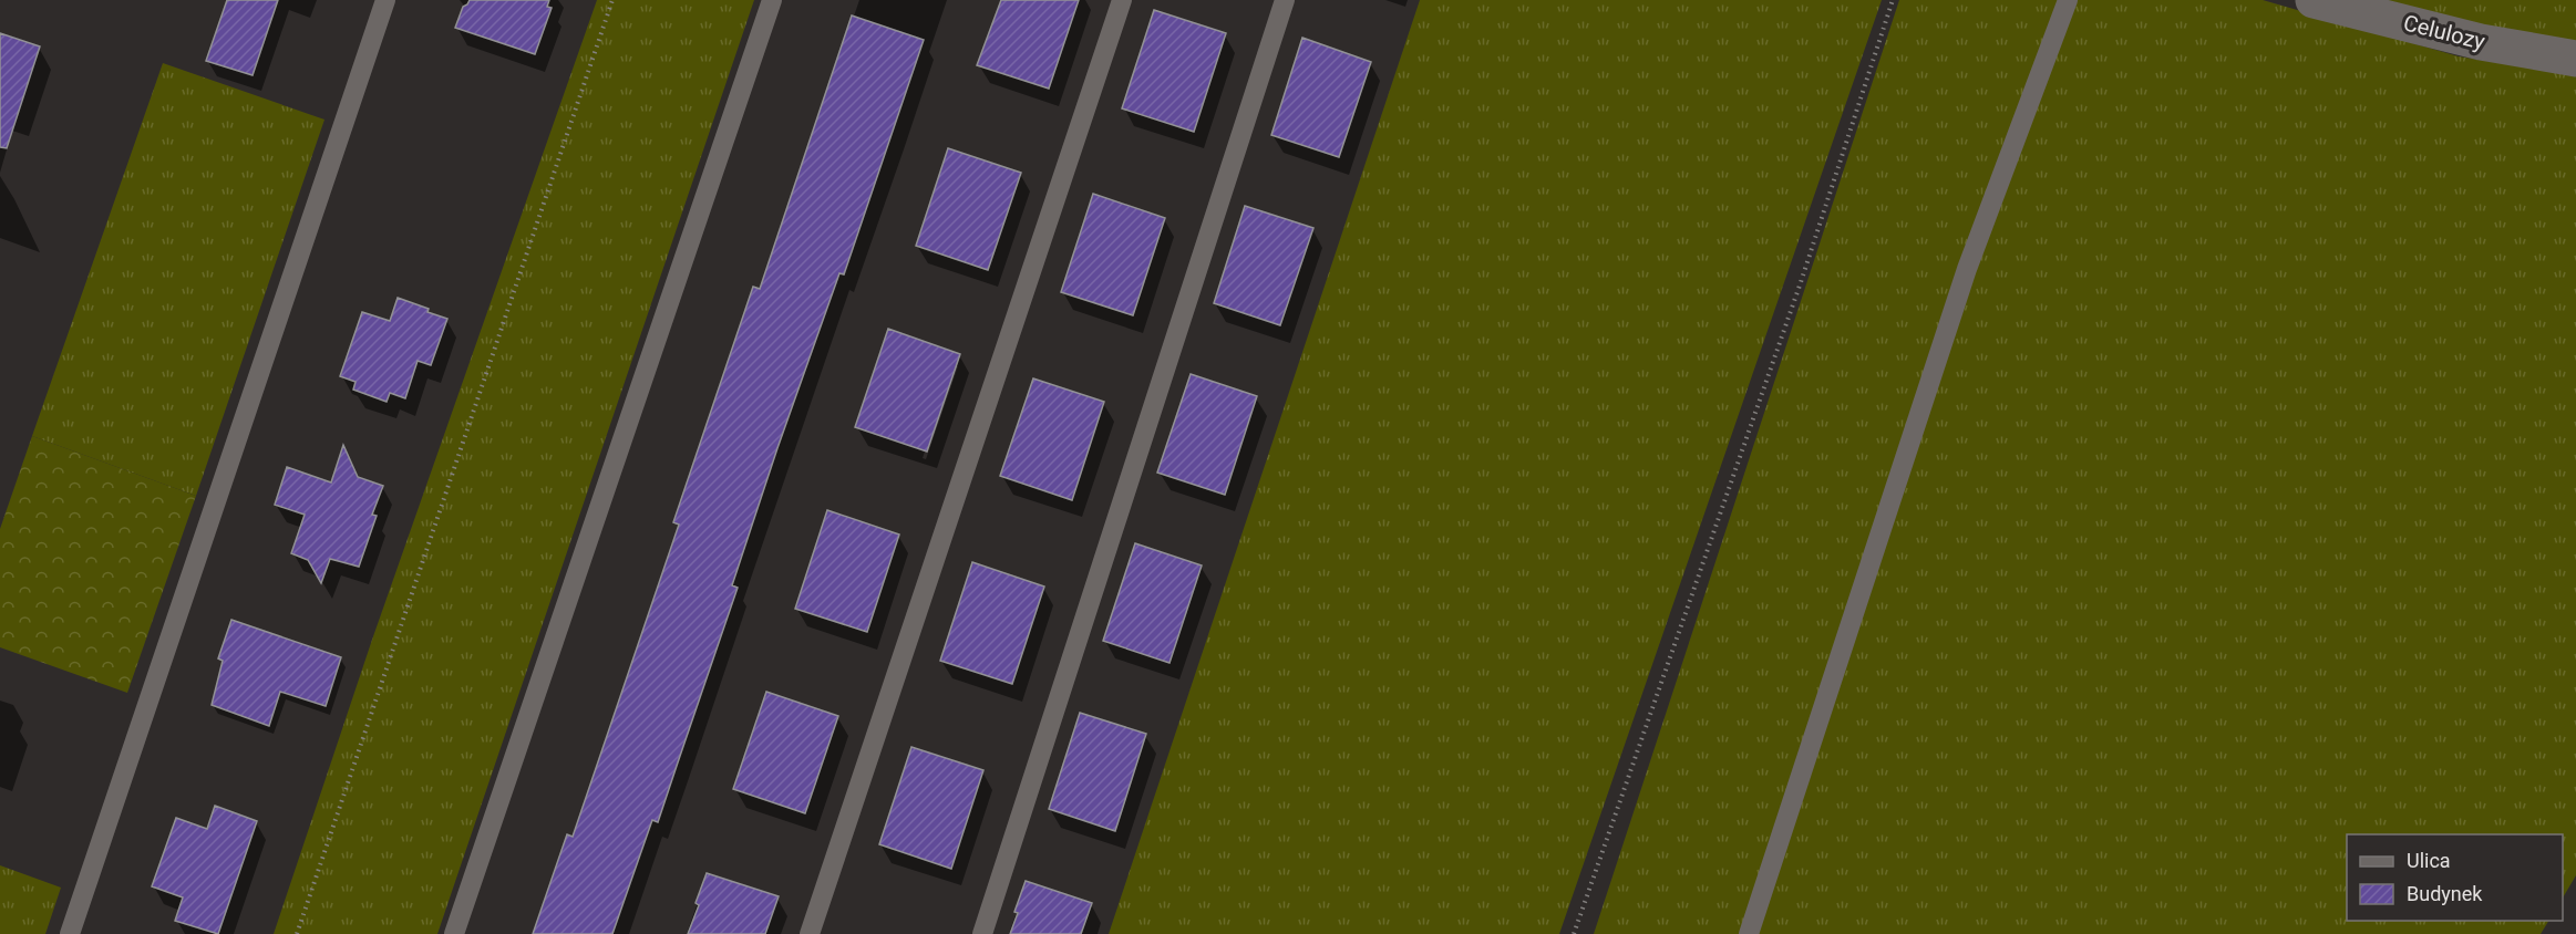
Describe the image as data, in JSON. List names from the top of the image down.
{
  "streets": {
    "street": ["Celulozy"]
  },
  "legend": ["Ulica", "Budynek"]
}
